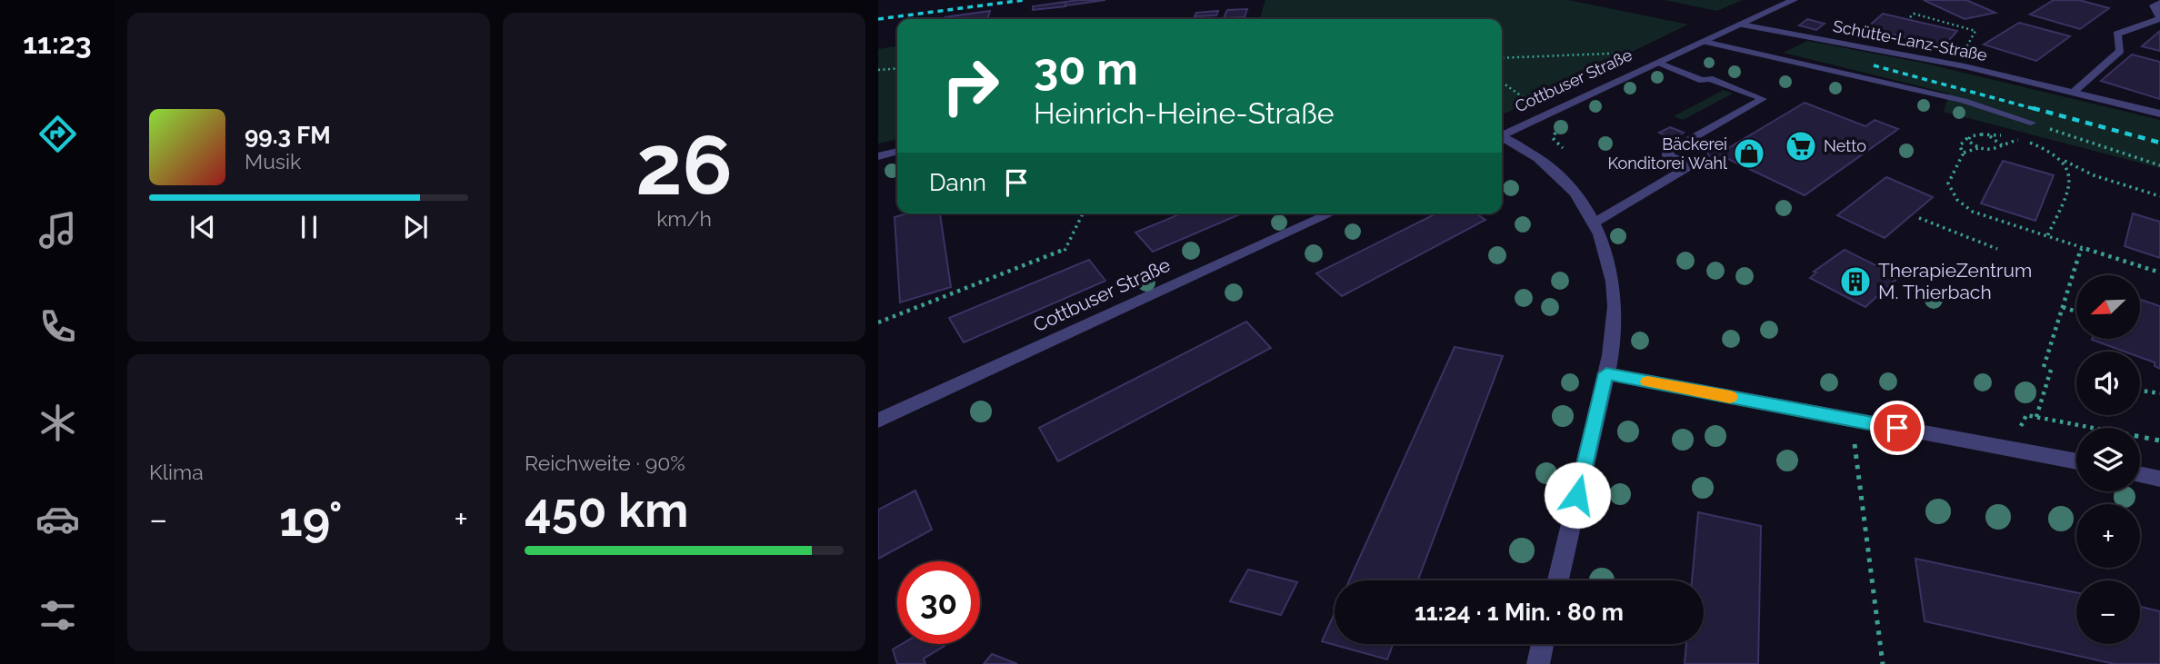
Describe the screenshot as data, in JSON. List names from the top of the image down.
{
  "streets": {
    "street": ["Schütte-Lanz-Straße", "Cottbuser Straße"]
  },
  "crossings": [
    ["Schütte-Lanz-Straße", "Cottbuser Straße"]
  ],
  "places": {
    "supermarket": ["Netto"],
    "shop": ["Bäckerei Konditorei Wahl"],
    "building": ["TherapieZentrum M. Thierbach"]
  },
  "north": "bottom left",
  "page": {
    "tabs": "11:23",
    "tile": [
      ["26", "km/h"],
      "Klima",
      ["Reichweite · 90%", "450 km"]
    ],
    "turn": ["30 m", "Heinrich-Heine-Straße"],
    "song": ["99.3 FM", "Musik"],
    "then": "Dann",
    "map_buttons": ["+", "−"],
    "heat": ["−", "19°", "+"],
    "limit": "30",
    "trip": "11:24 · 1 Min. · 80 m"
  }
}
